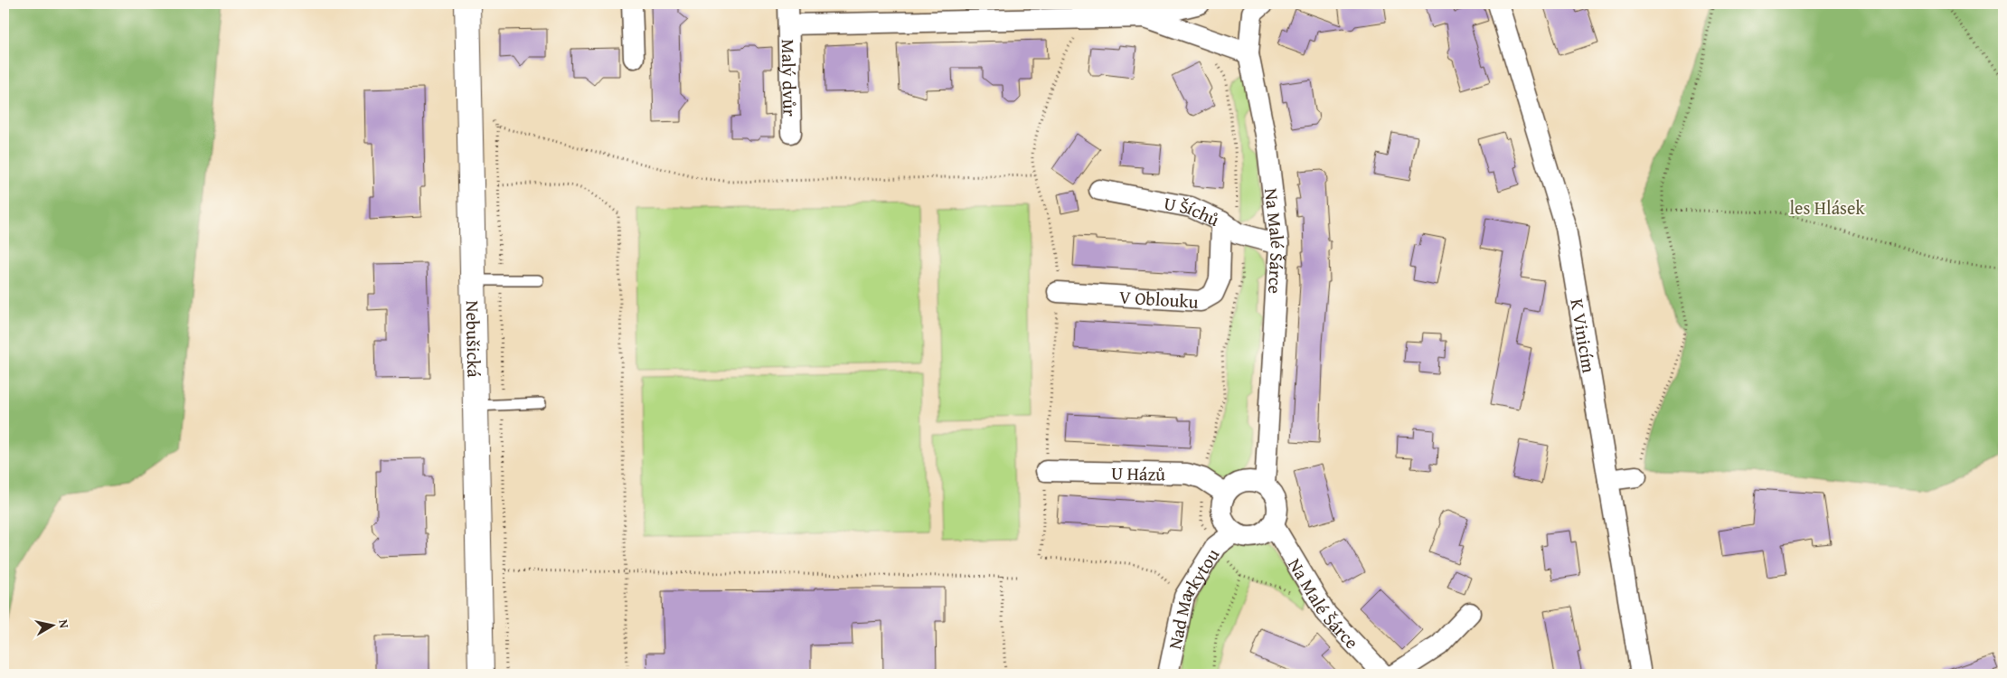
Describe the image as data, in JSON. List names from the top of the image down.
{
  "streets": {
    "street": [
      "Malý dvůr",
      "U Šíchů",
      "Na Malé Šárce",
      "V Oblouku",
      "K Vinicím",
      "Nebušická",
      "U Házů",
      "Nad Markytou"
    ]
  },
  "crossings": [
    ["Malý dvůr", "Na Malé Šárce"],
    ["U Šíchů", "Na Malé Šárce"],
    ["U Šíchů", "V Oblouku"],
    ["Na Malé Šárce", "U Házů"],
    ["Na Malé Šárce", "Nad Markytou"],
    ["U Házů", "Nad Markytou"]
  ],
  "parks": ["les Hlásek"],
  "north": "right"
}
